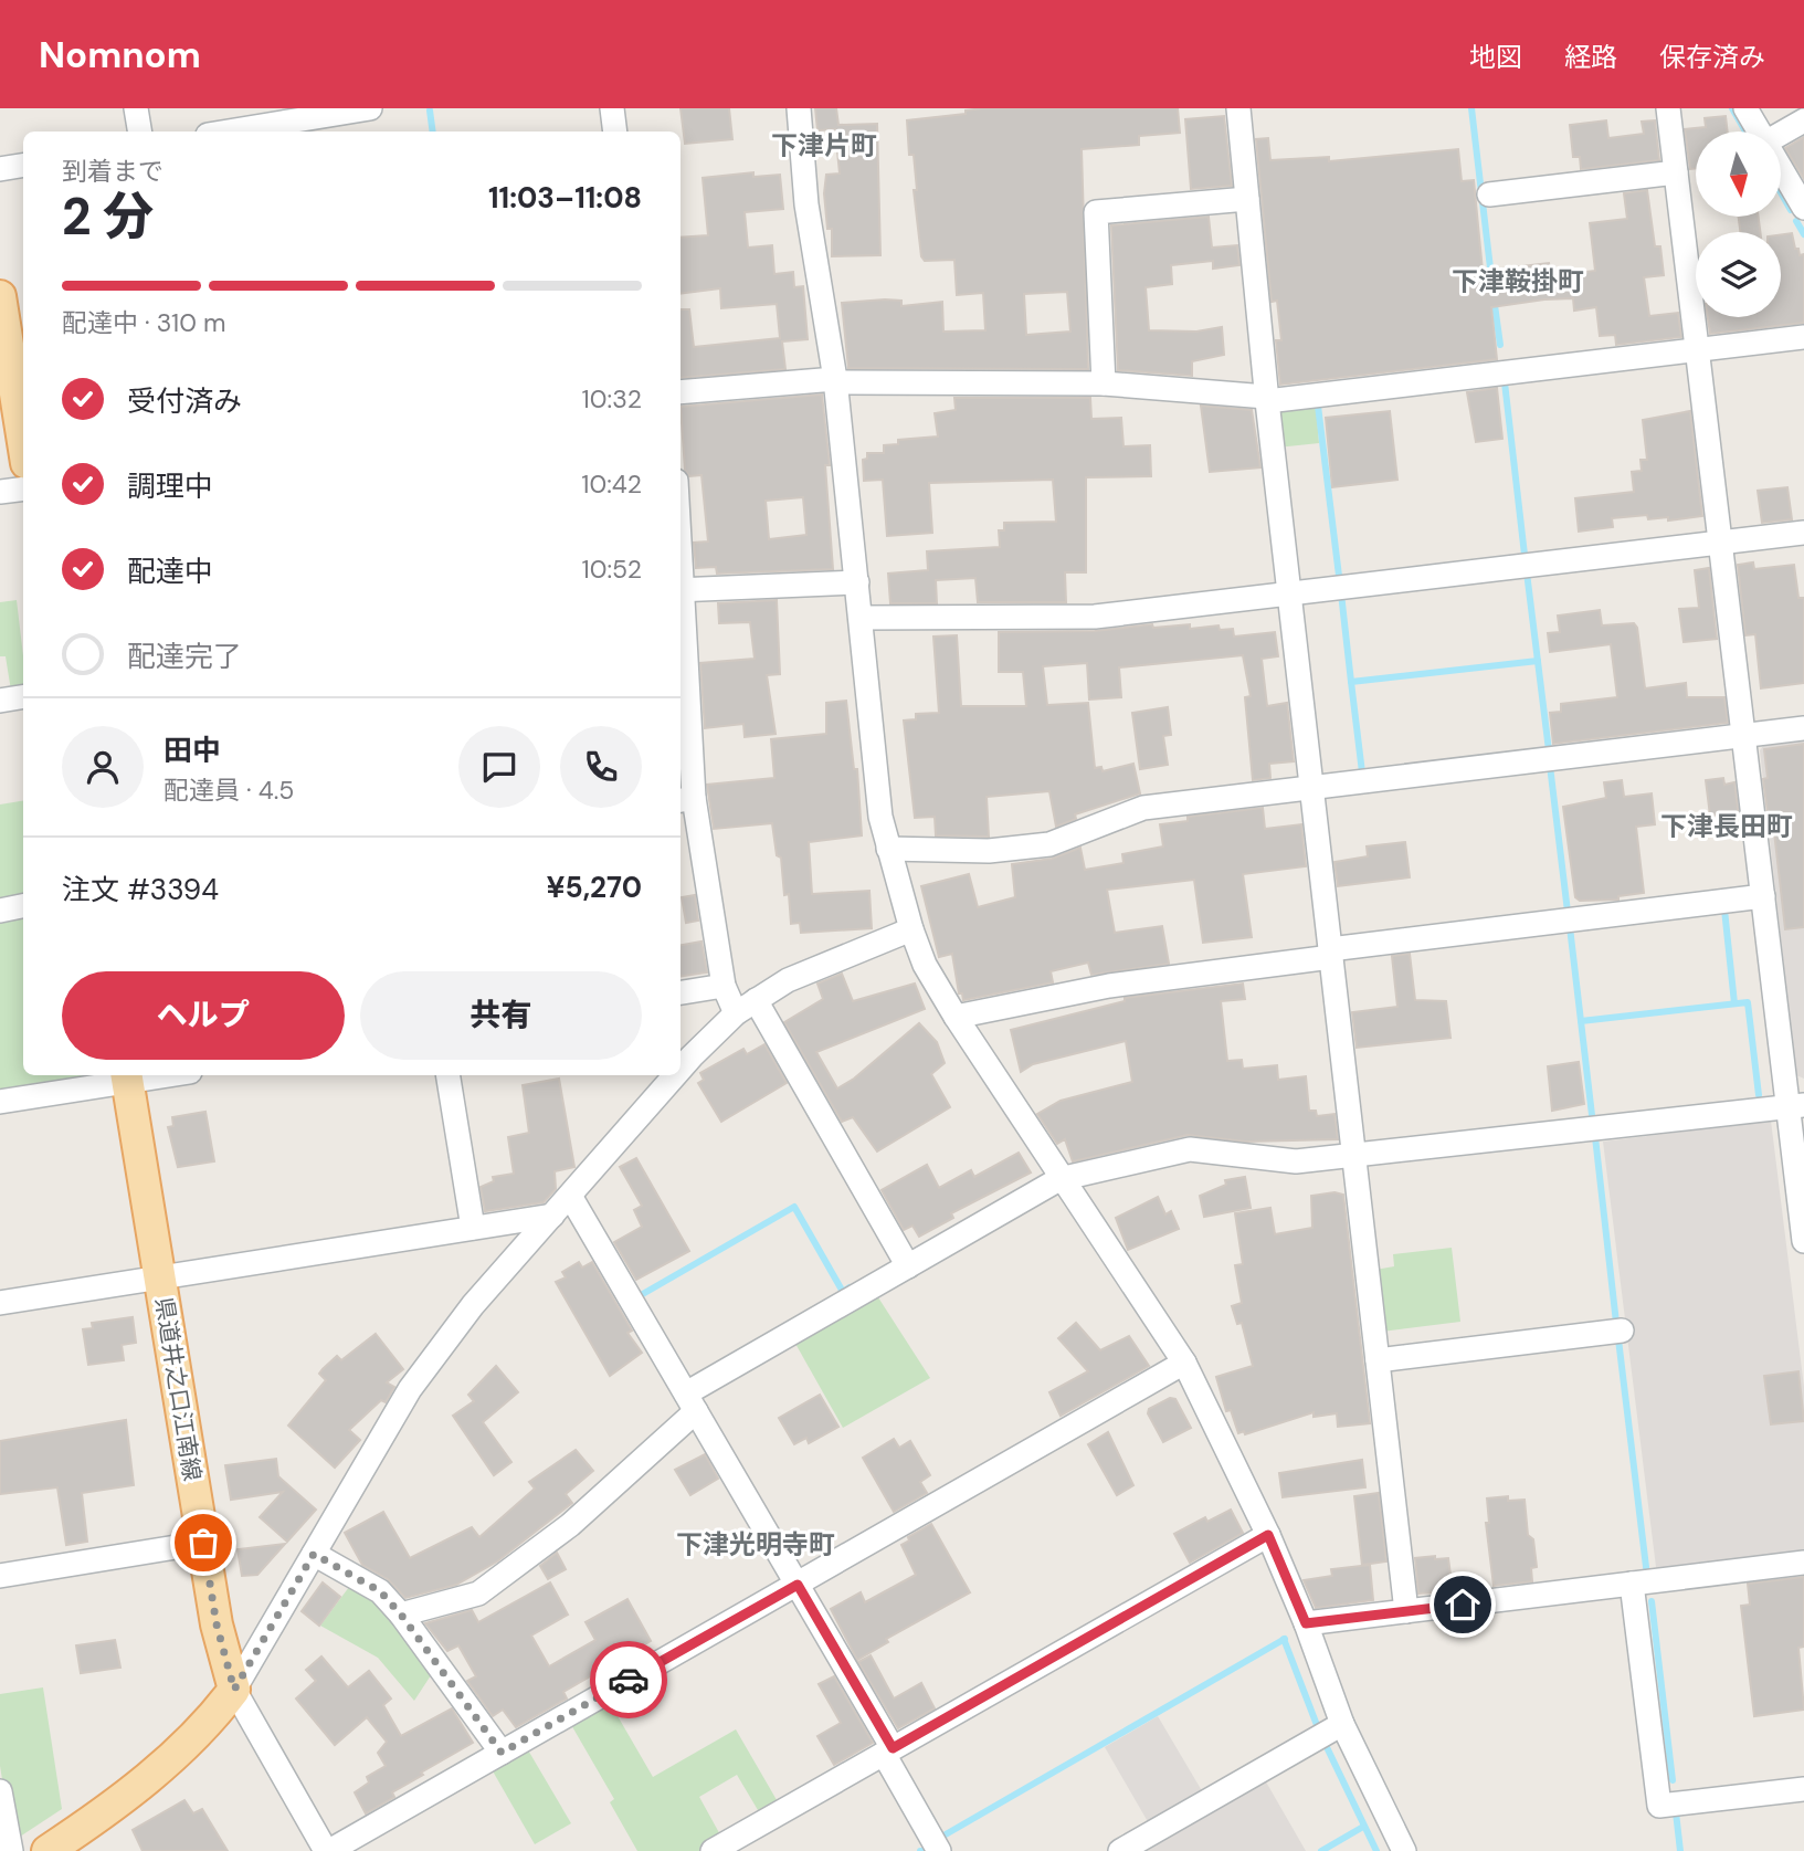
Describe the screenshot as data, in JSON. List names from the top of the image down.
{
  "streets": {
    "main road": ["県道井之口江南線"]
  },
  "districts": [
    "下津片町",
    "下津鞍掛町",
    "下津長田町",
    "下津光明寺町"
  ],
  "north": "bottom",
  "page": {
    "header": "Nomnom",
    "nav": ["地図", "経路", "保存済み"],
    "heading": ["2 分", "到着まで", "11:03–11:08"],
    "panel": [
      "田中",
      "配達員 · 4.5",
      "注文 #3394",
      "¥5,270"
    ],
    "bar": "配達中 · 310 m",
    "list": [
      ["受付済み", "10:32"],
      ["調理中", "10:42"],
      ["配達中", "10:52"],
      "配達完了"
    ],
    "buttons": ["ヘルプ", "共有"]
  }
}
